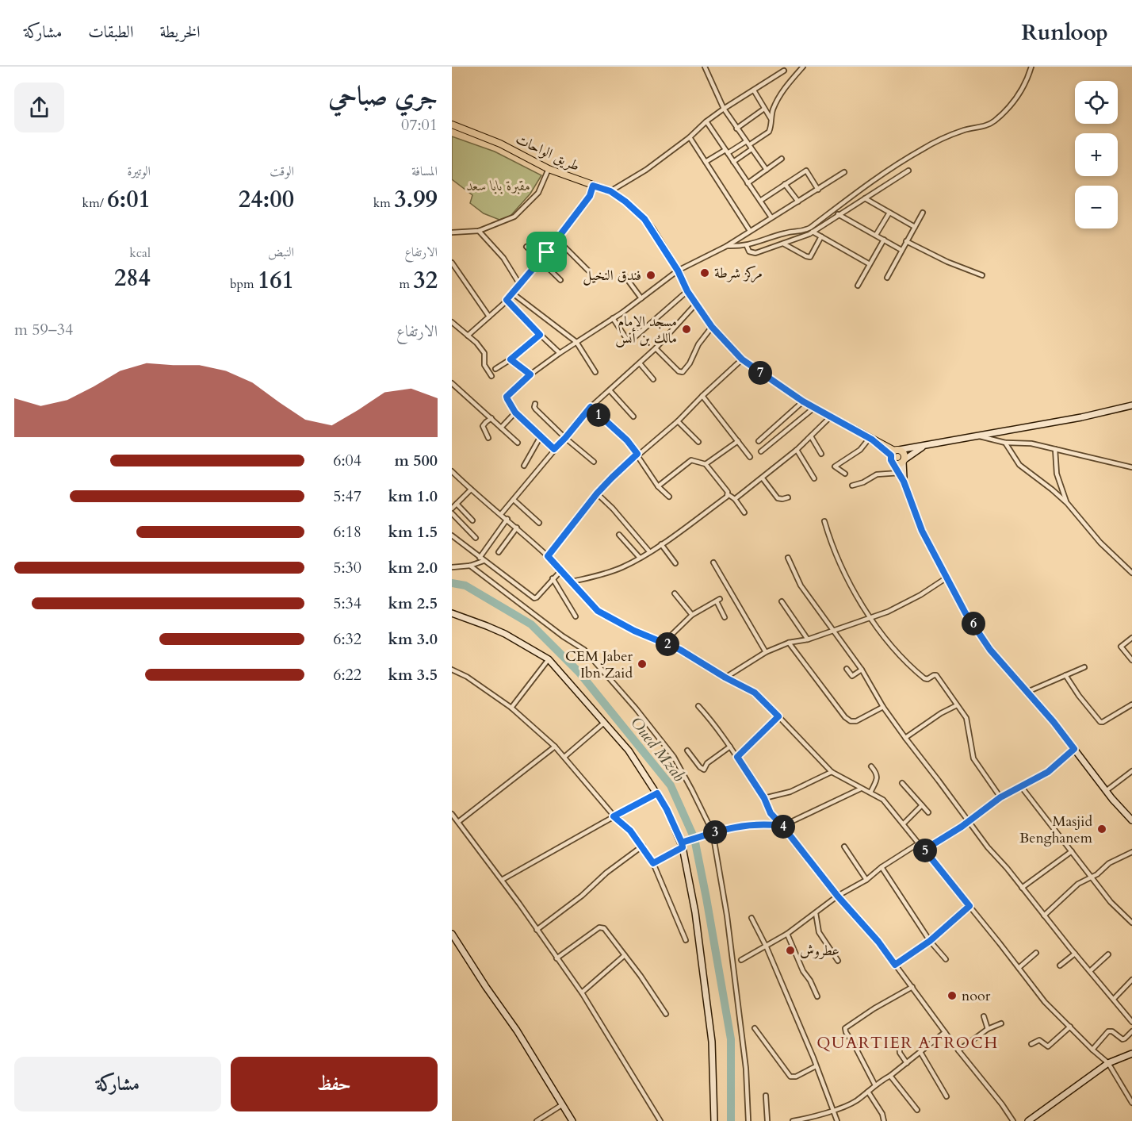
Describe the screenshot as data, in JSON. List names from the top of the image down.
{
  "streets": {
    "main road": ["طريق الواحات"]
  },
  "districts": ["QUARTIER ATROCH"],
  "water": ["Oued Mzab"],
  "parks": ["مقبرة بابا سعد"],
  "places": [
    "مركز شرطة",
    "فندق النخيل",
    "مسجد الإمام مالك بن أنس",
    "CEM Jaber Ibn Zaid",
    "Masjid Benghanem",
    "عطروش",
    "noor"
  ],
  "page": {
    "header": "Runloop",
    "nav": ["الخريطة", "الطبقات", "مشاركة"],
    "heading": ["جري صباحي", "07:01"],
    "map_buttons": ["+", "−"],
    "stats": [
      ["المسافة", "3.99 km"],
      ["الوقت", "24:00"],
      ["الوتيرة", "6:01 /km"],
      ["الارتفاع", "32 m"],
      ["النبض", "161 bpm"],
      ["kcal", "284"]
    ],
    "chart": ["الارتفاع", "34–59 m"],
    "pins": [
      "7",
      "1",
      "6",
      "2",
      "4",
      "3",
      "5"
    ],
    "list": [
      {
        "name": "500 m",
        "note": "6:04"
      },
      {
        "name": "1.0 km",
        "note": "5:47"
      },
      {
        "name": "1.5 km",
        "note": "6:18"
      },
      {
        "name": "2.0 km",
        "note": "5:30"
      },
      {
        "name": "2.5 km",
        "note": "5:34"
      },
      {
        "name": "3.0 km",
        "note": "6:32"
      },
      {
        "name": "3.5 km",
        "note": "6:22"
      }
    ],
    "buttons": ["حفظ", "مشاركة"]
  }
}
